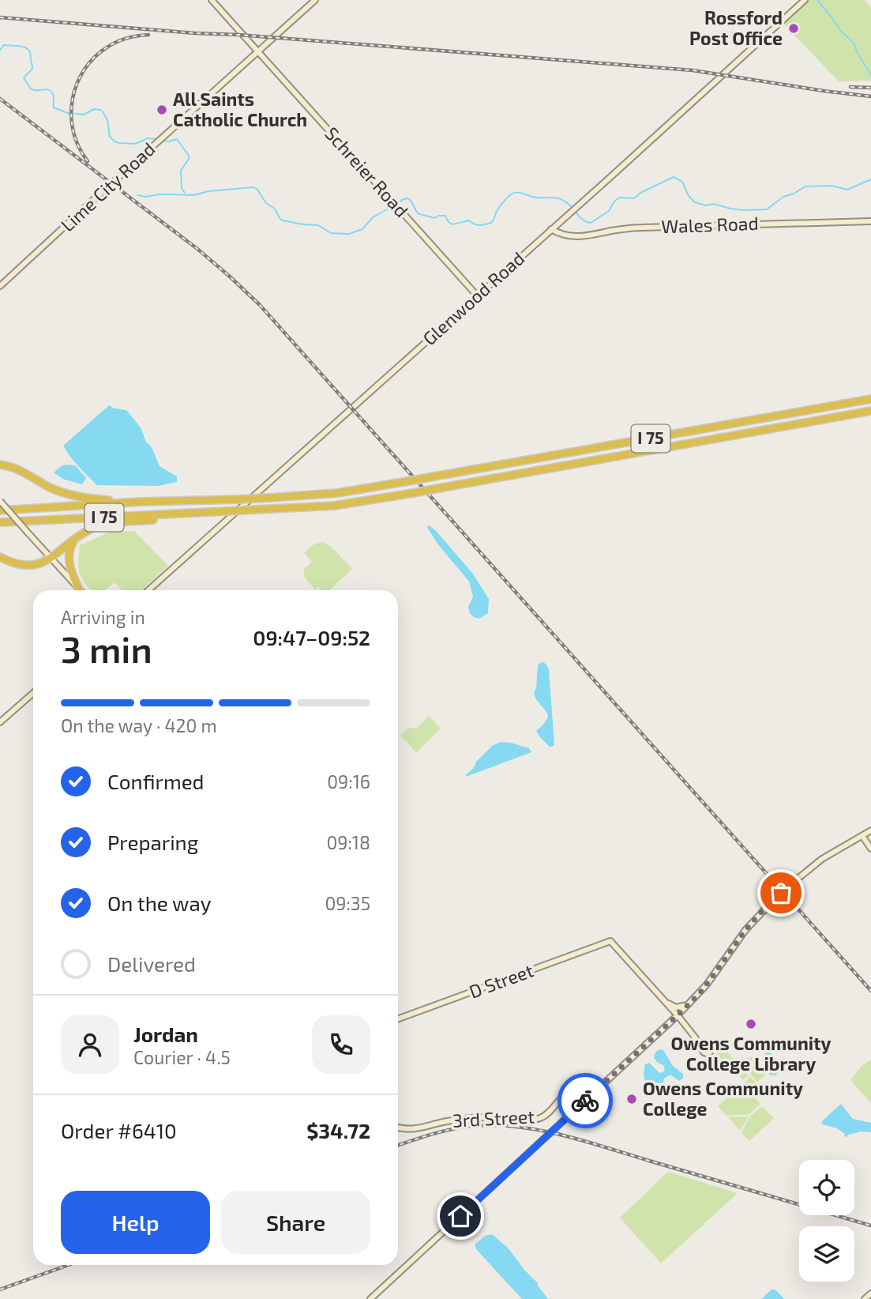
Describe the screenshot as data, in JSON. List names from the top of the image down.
{
  "streets": {
    "highway": ["I 75"],
    "street": [
      "Schreier Road",
      "Lime City Road",
      "Wales Road",
      "Glenwood Road",
      "D Street",
      "3rd Street"
    ]
  },
  "crossings": [
    ["Schreier Road", "Lime City Road"],
    ["Schreier Road", "Glenwood Road"],
    ["Wales Road", "Glenwood Road"]
  ],
  "places": [
    "Rossford Post Office",
    "All Saints Catholic Church",
    "Owens Community College Library",
    "Owens Community College"
  ],
  "page": {
    "heading": ["3 min", "Arriving in", "09:47–09:52"],
    "panel": [
      "Jordan",
      "Courier · 4.5",
      "Order #6410",
      "$34.72"
    ],
    "bar": "On the way · 420 m",
    "list": [
      ["Confirmed", "09:16"],
      ["Preparing", "09:18"],
      ["On the way", "09:35"],
      "Delivered"
    ],
    "buttons": ["Help", "Share"]
  }
}
